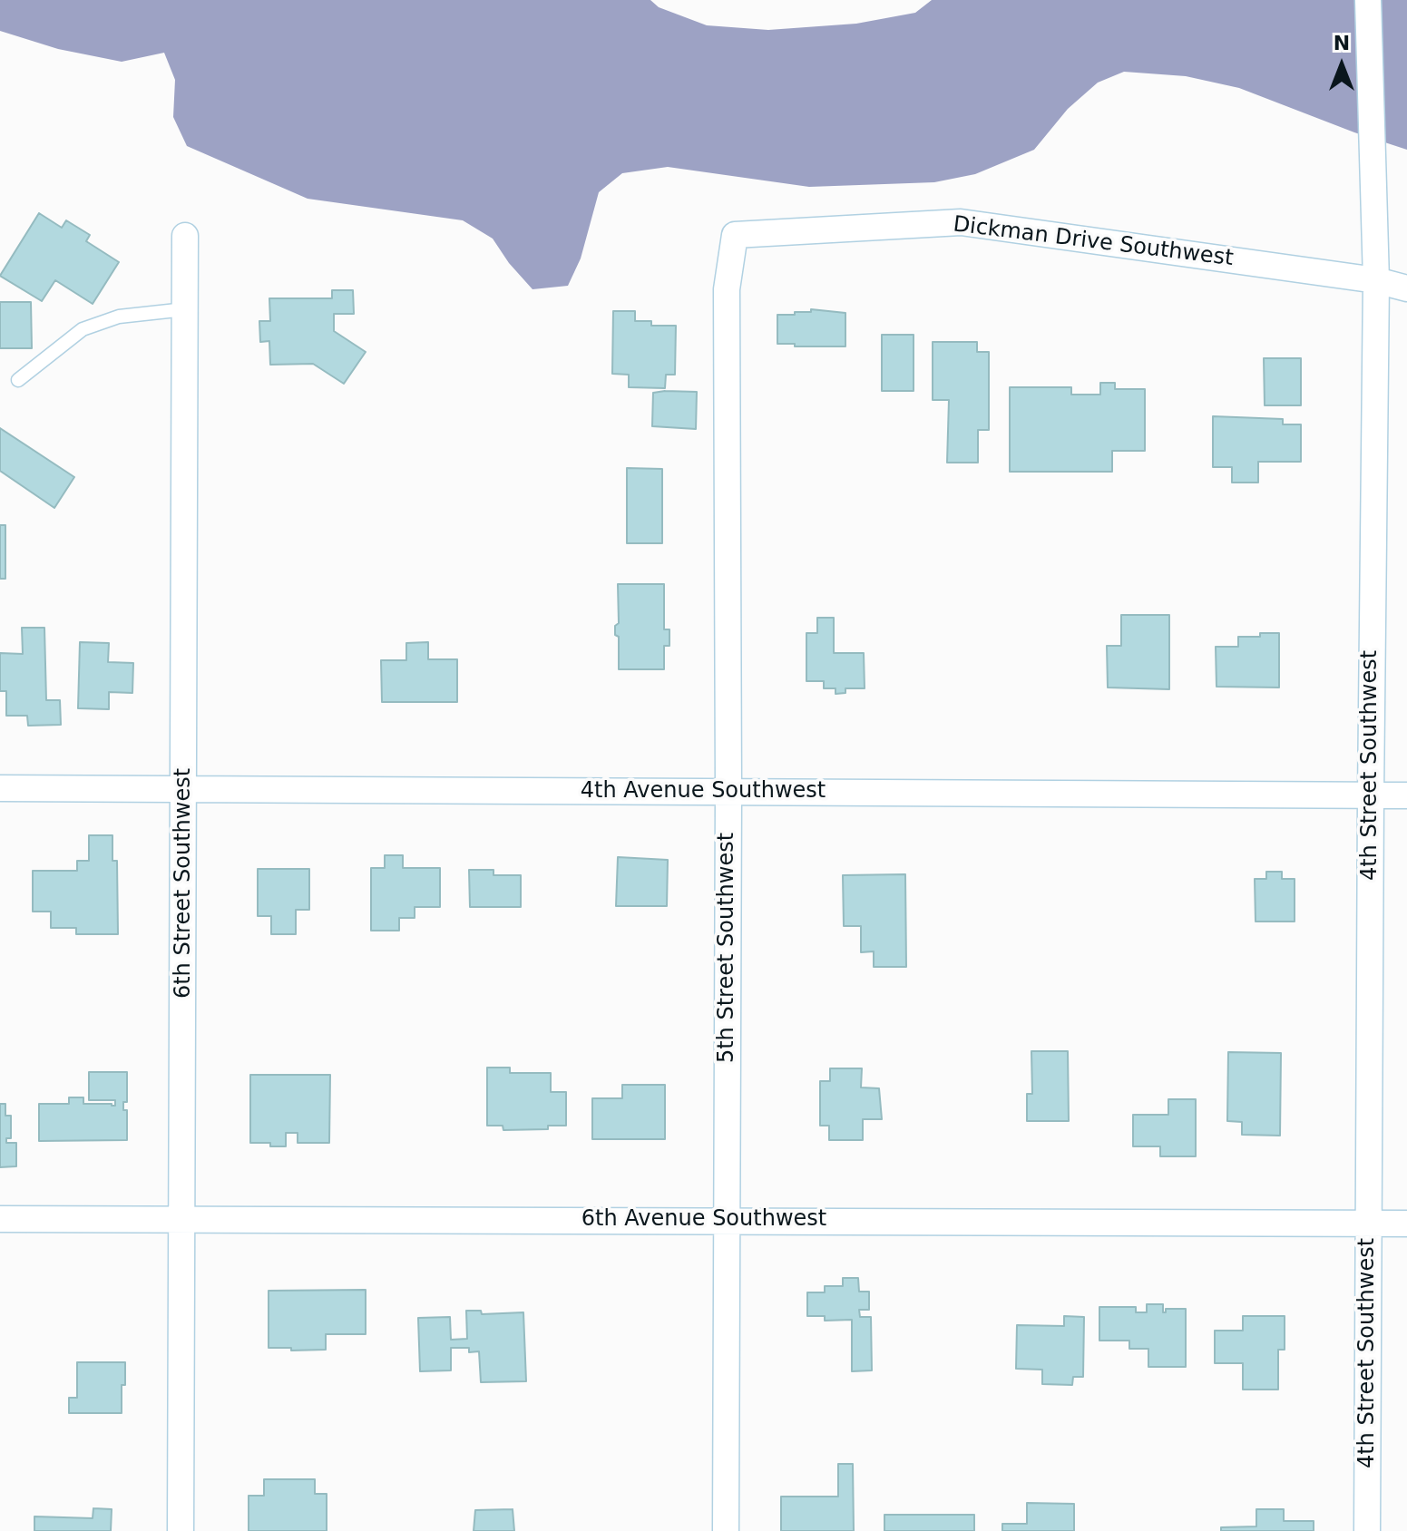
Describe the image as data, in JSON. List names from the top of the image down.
{
  "streets": {
    "street": [
      "Dickman Drive Southwest",
      "4th Street Southwest",
      "4th Avenue Southwest",
      "6th Street Southwest",
      "5th Street Southwest",
      "6th Avenue Southwest"
    ]
  },
  "crossings": [
    ["Dickman Drive Southwest", "4th Street Southwest"],
    ["Dickman Drive Southwest", "5th Street Southwest"],
    ["4th Street Southwest", "4th Avenue Southwest"],
    ["4th Street Southwest", "6th Avenue Southwest"],
    ["4th Avenue Southwest", "6th Street Southwest"],
    ["4th Avenue Southwest", "5th Street Southwest"],
    ["6th Street Southwest", "6th Avenue Southwest"],
    ["5th Street Southwest", "6th Avenue Southwest"]
  ],
  "north": "top"
}
